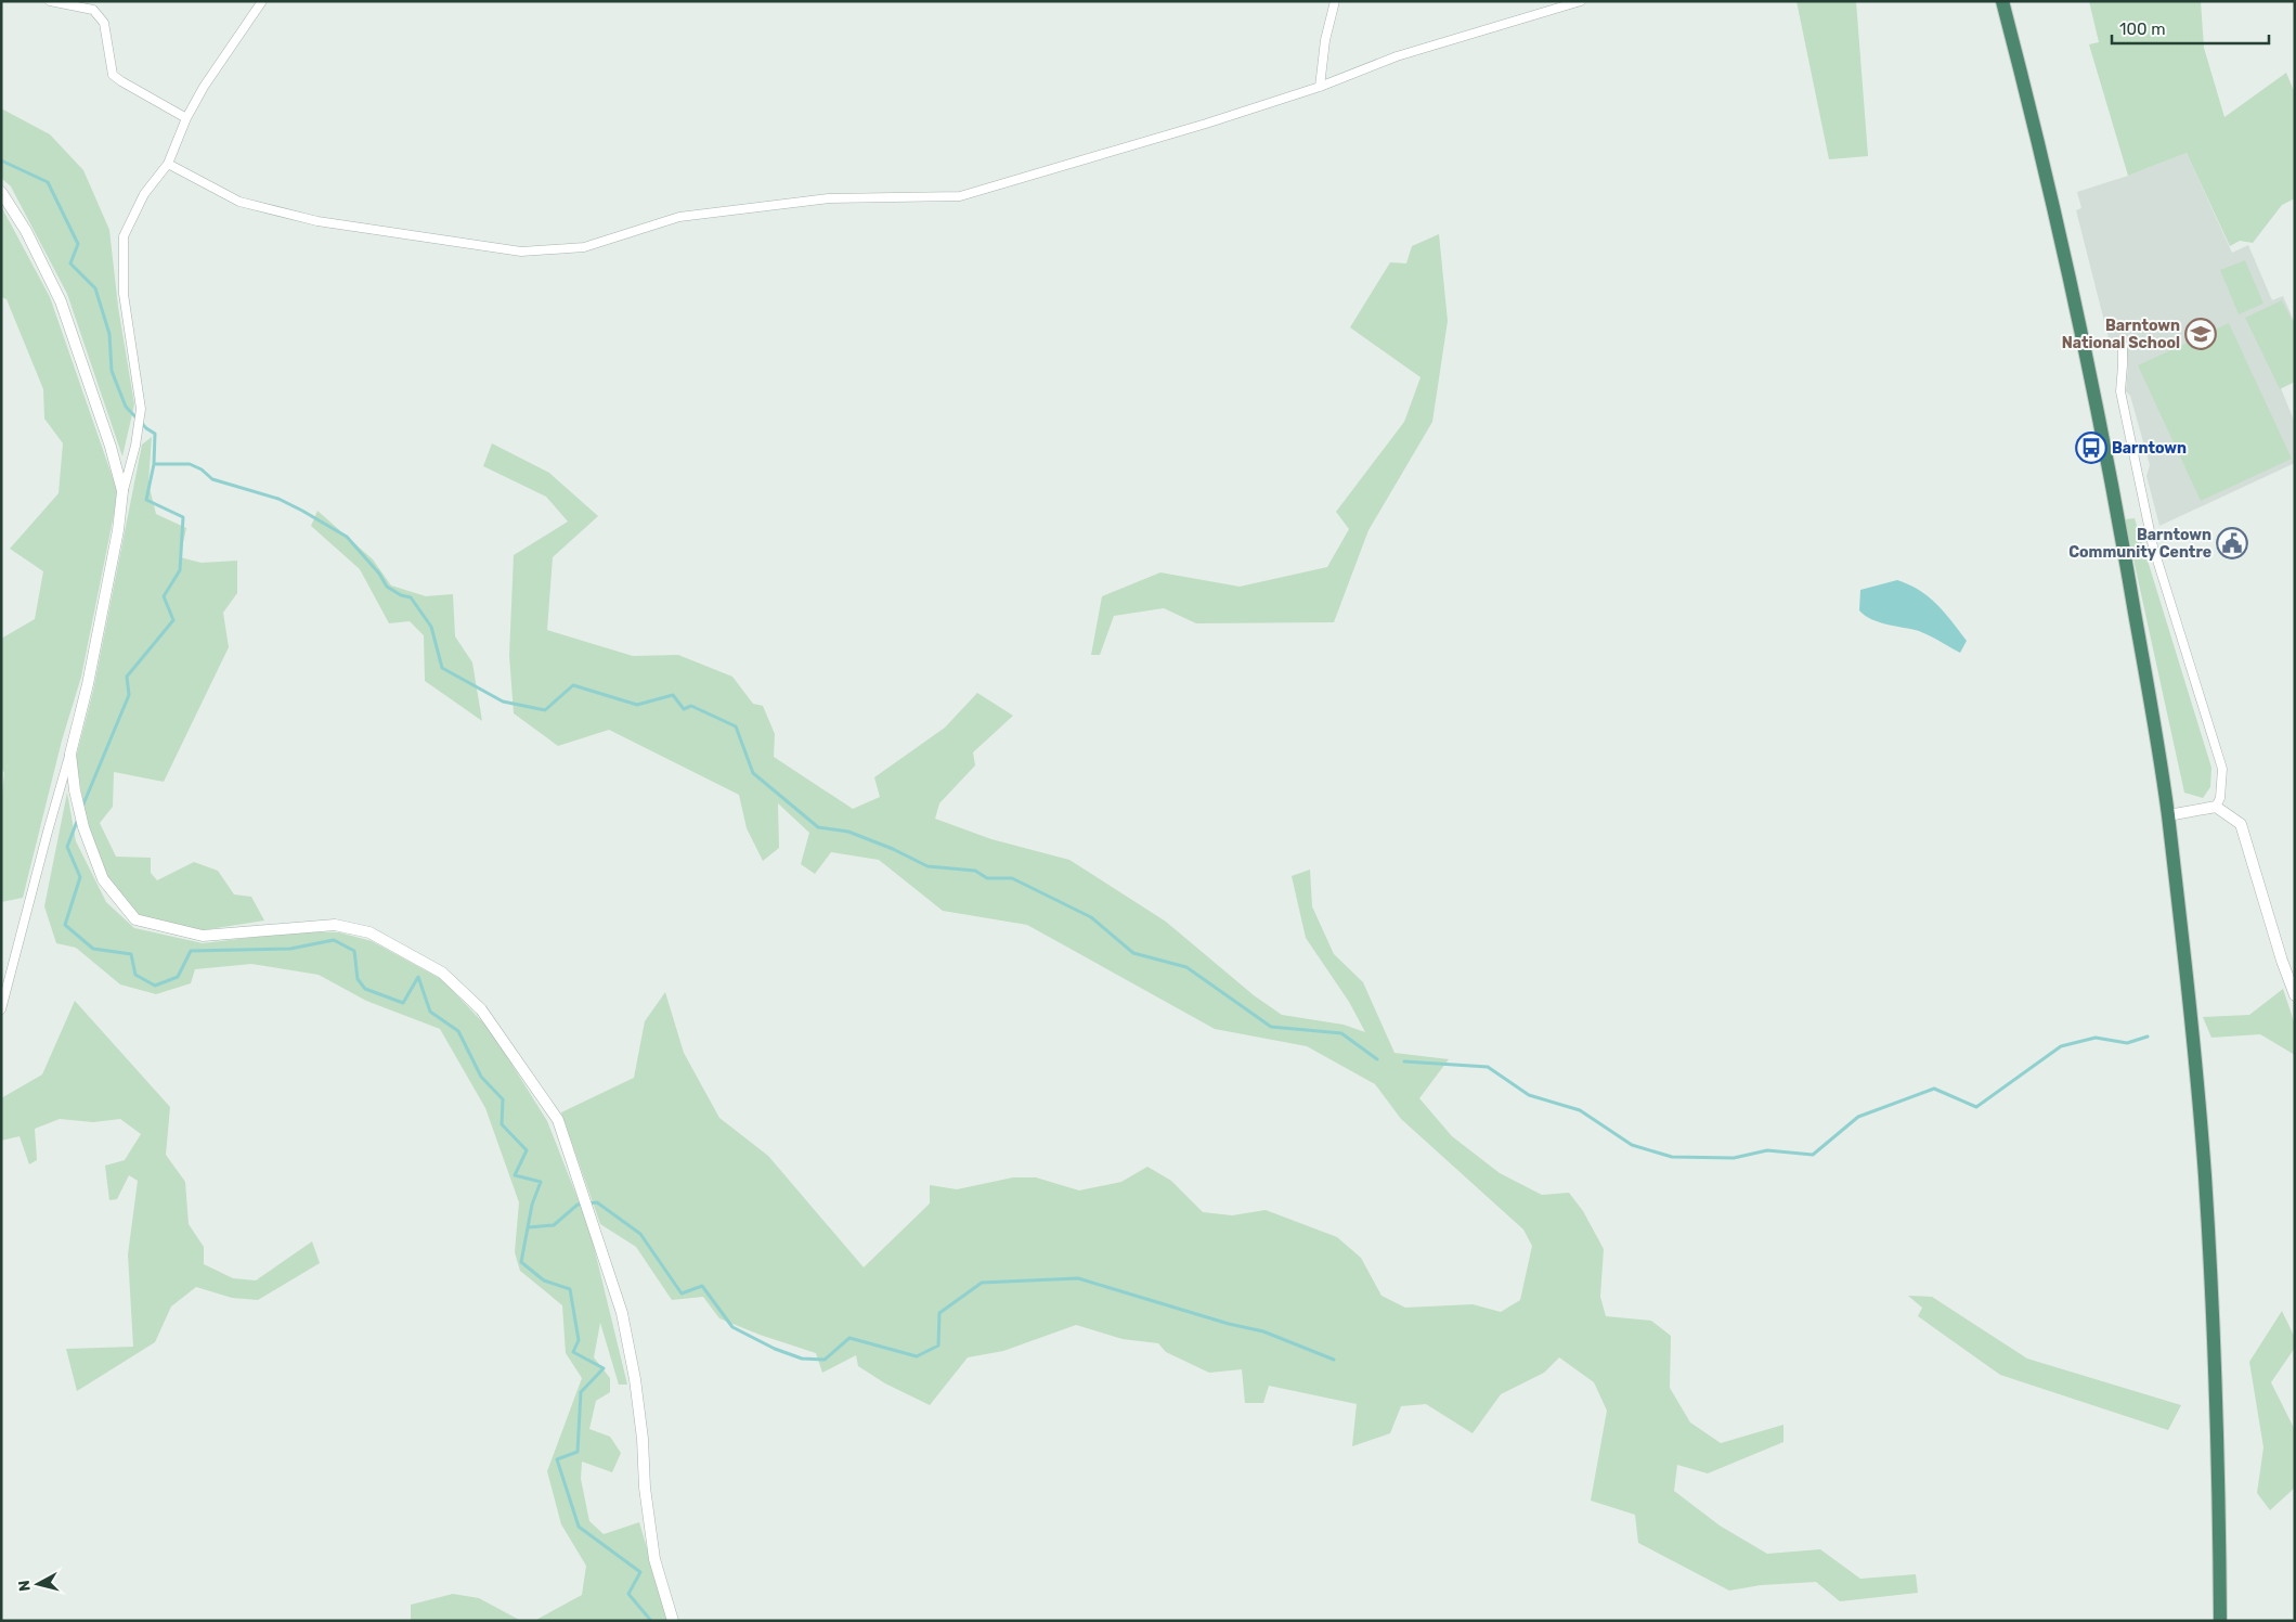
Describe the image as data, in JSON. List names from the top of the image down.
{
  "places": {
    "school or university": ["Barntown National School"],
    "bus stop": ["Barntown"],
    "public building": ["Barntown Community Centre"]
  },
  "scale_bar": "100 m",
  "north": "left"
}
